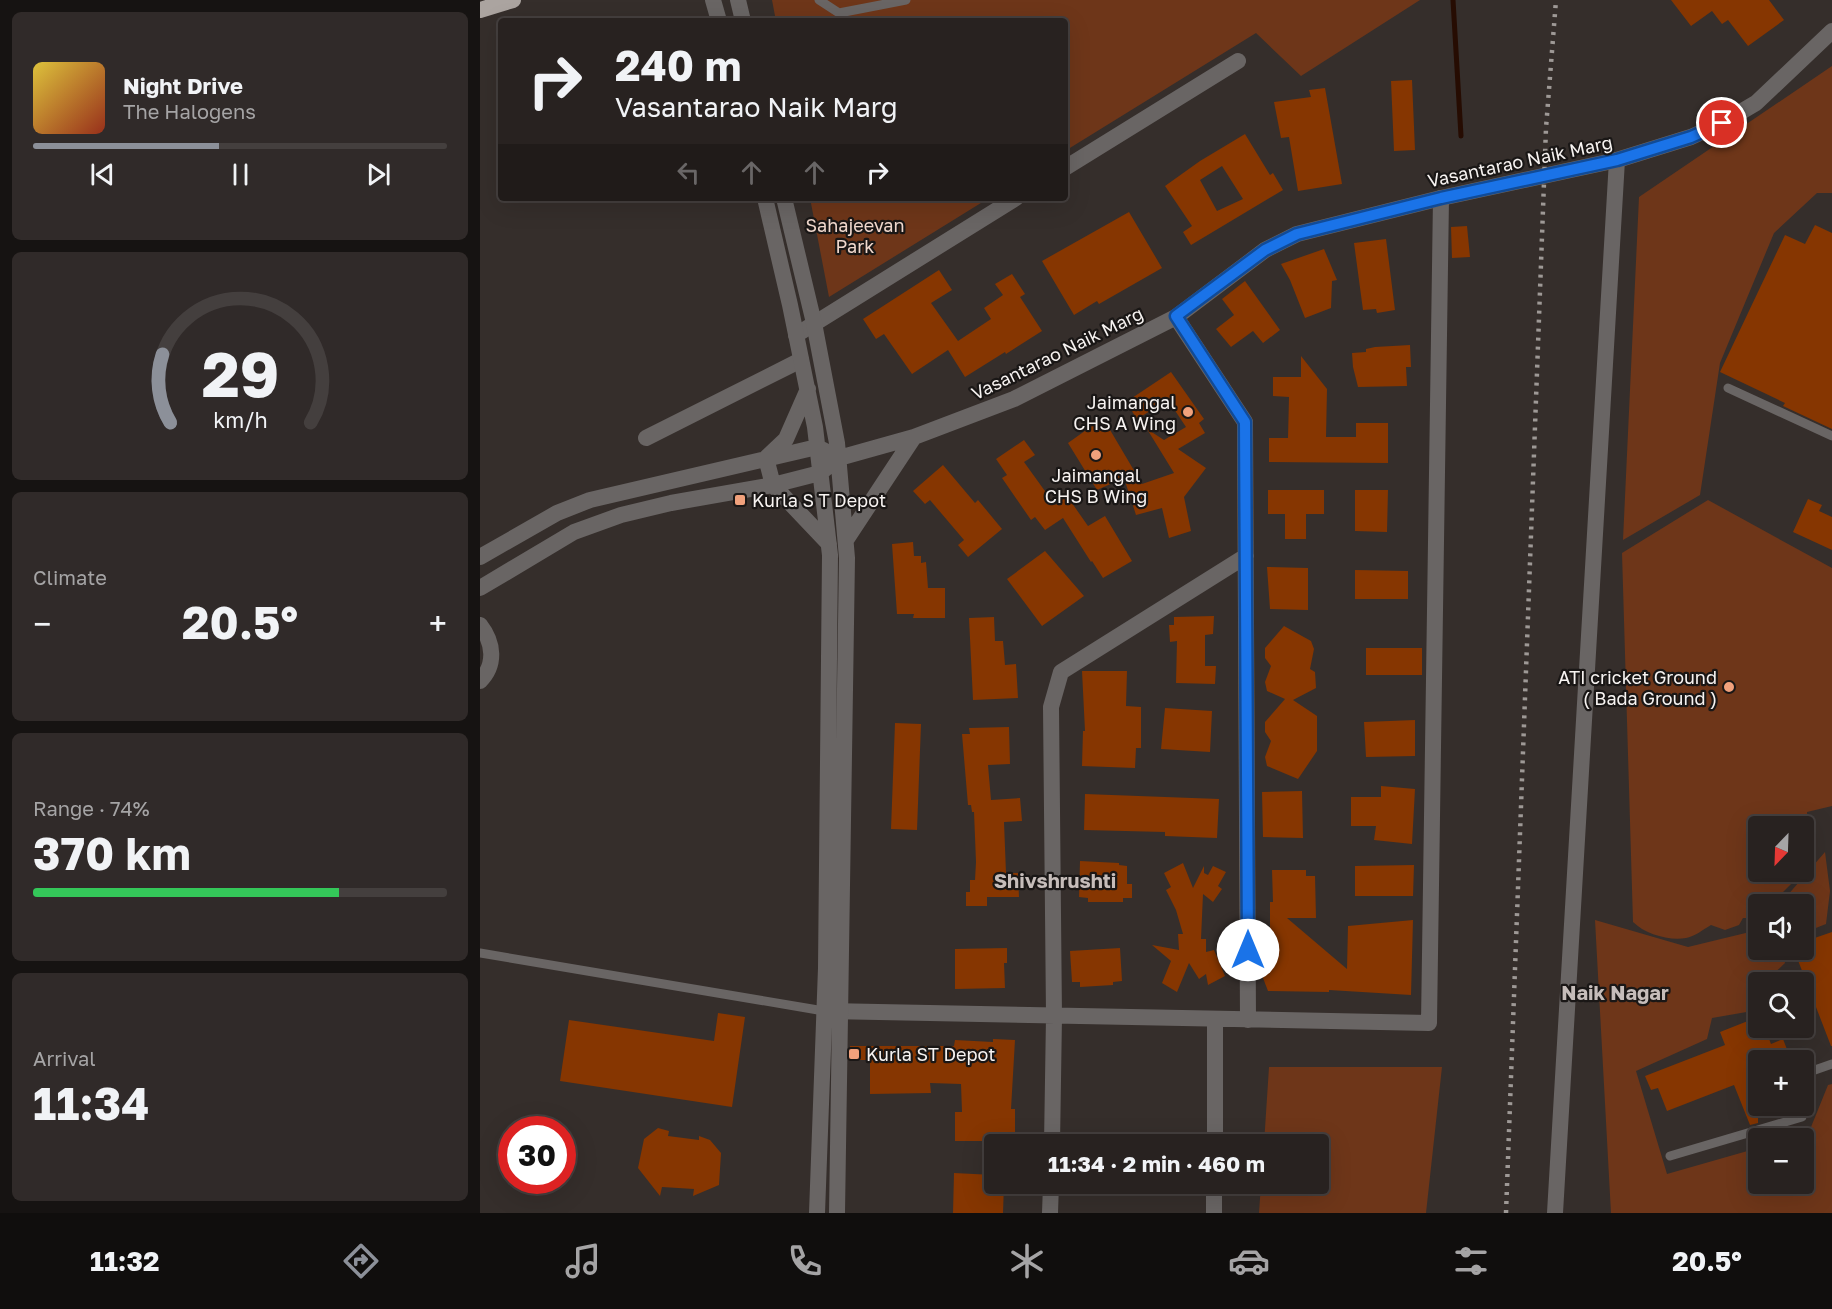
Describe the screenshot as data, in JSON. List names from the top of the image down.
{
  "streets": {
    "street": ["Vasantarao Naik Marg"]
  },
  "districts": ["Shivshrushti", "Naik Nagar"],
  "parks": ["Sahajeevan Park"],
  "places": {
    "other": ["Jaimangal CHS A Wing", "Jaimangal CHS B Wing", "ATI cricket Ground ( Bada Ground )"],
    "transit": ["Kurla S T Depot", "Kurla ST Depot"]
  },
  "north": "bottom left",
  "page": {
    "turn": ["240 m", "Vasantarao Naik Marg"],
    "song": ["Night Drive", "The Halogens"],
    "tile": [
      "Climate",
      ["Range · 74%", "370 km"],
      ["Arrival", "11:34"]
    ],
    "heat": ["−", "20.5°", "+"],
    "map_buttons": ["+", "−"],
    "limit": "30",
    "trip": "11:34 · 2 min · 460 m",
    "tabs": ["11:32", "20.5°"],
    "gauge": ["29", "km/h"]
  }
}
